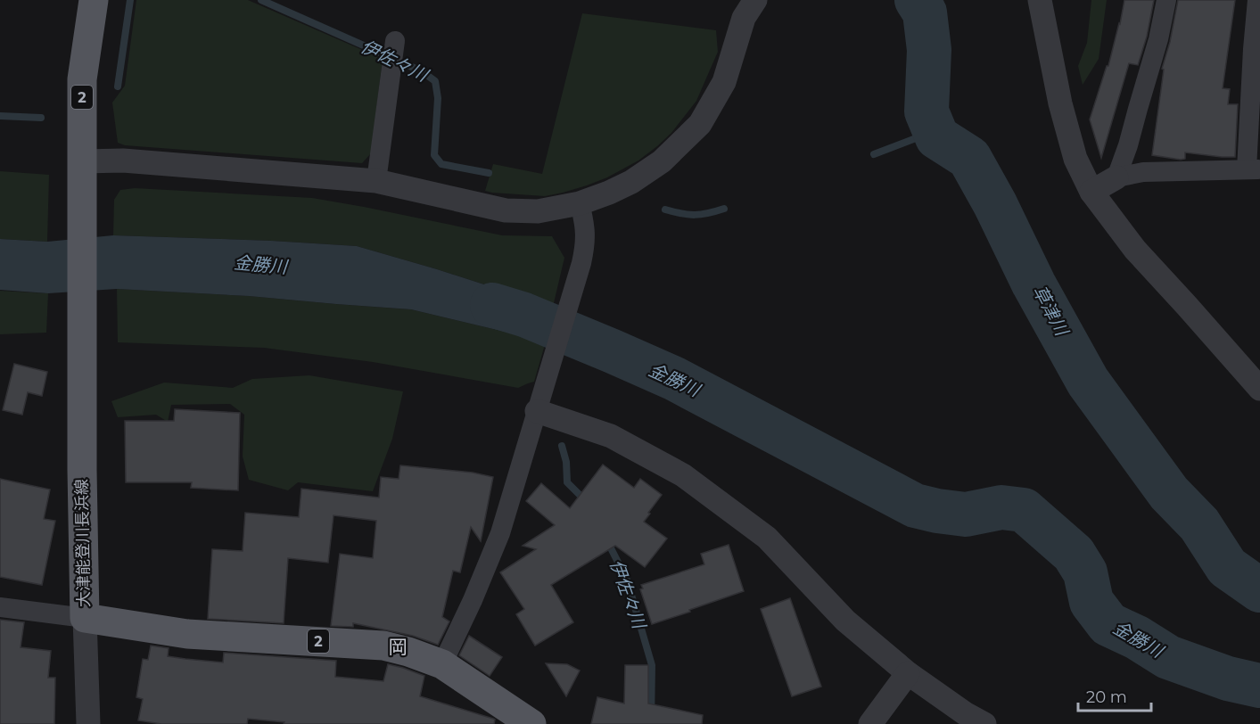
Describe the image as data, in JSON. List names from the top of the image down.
{
  "streets": {
    "main road": ["2", "大津能登川長浜線"]
  },
  "districts": ["岡"],
  "water": ["伊佐々川", "金勝川", "草津川"],
  "scale_bar": "20 m"
}
